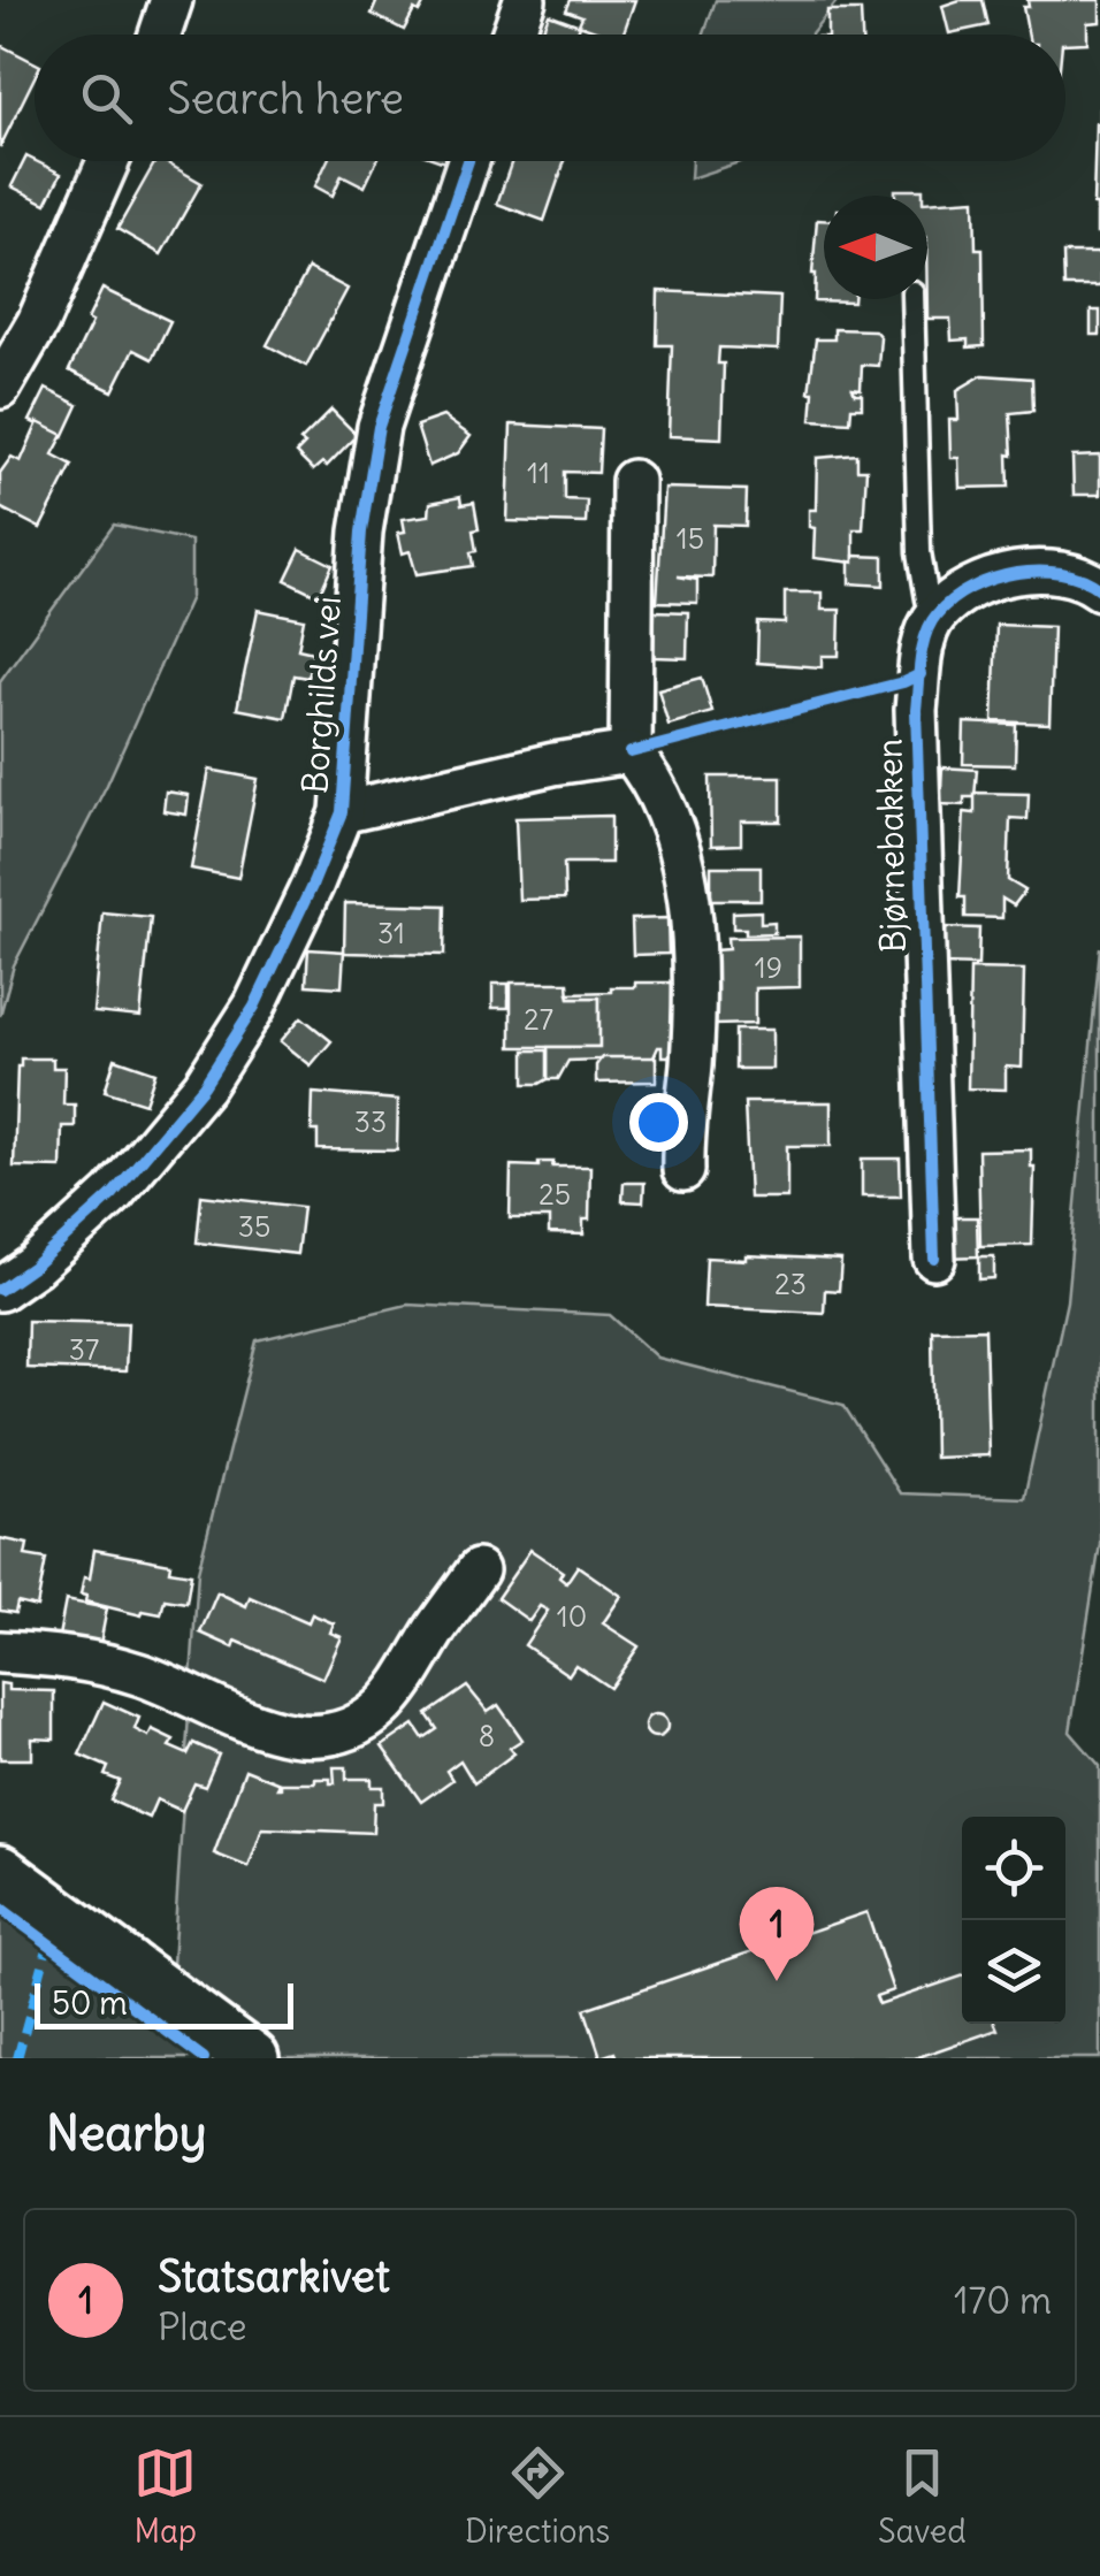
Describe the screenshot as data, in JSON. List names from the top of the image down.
{
  "streets": {
    "street": ["Borghilds vei", "Bjørnebakken"]
  },
  "house_numbers": [
    "11",
    "15",
    "31",
    "19",
    "27",
    "33",
    "25",
    "35",
    "23",
    "37",
    "10",
    "8"
  ],
  "scale_bar": "50 m",
  "north": "left",
  "page": {
    "search": "Search here",
    "pins": "1",
    "scale": "50 m",
    "heading": "Nearby",
    "list": [
      {
        "mark": "1",
        "name": "Statsarkivet",
        "note": "Place",
        "value": "170 m"
      }
    ],
    "nav": ["Map", "Directions", "Saved"]
  }
}
